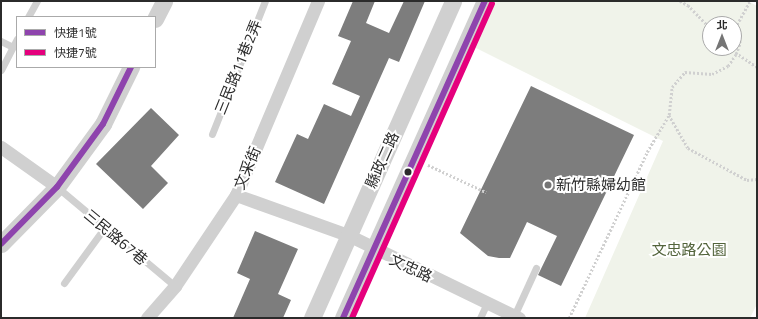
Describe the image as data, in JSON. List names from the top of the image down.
{
  "streets": {
    "street": ["縣政二路", "文采街", "文忠路"],
    "lane": ["三民路11巷2弄", "三民路67巷"]
  },
  "crossings": [
    ["縣政二路", "文忠路"],
    ["文采街", "三民路67巷"],
    ["文采街", "文忠路"]
  ],
  "parks": ["文忠路公園"],
  "places": ["新竹縣婦幼館"],
  "lines": ["transit line 快捷1號", "transit line 快捷7號"],
  "legend": ["快捷1號", "快捷7號"],
  "north": "top"
}
